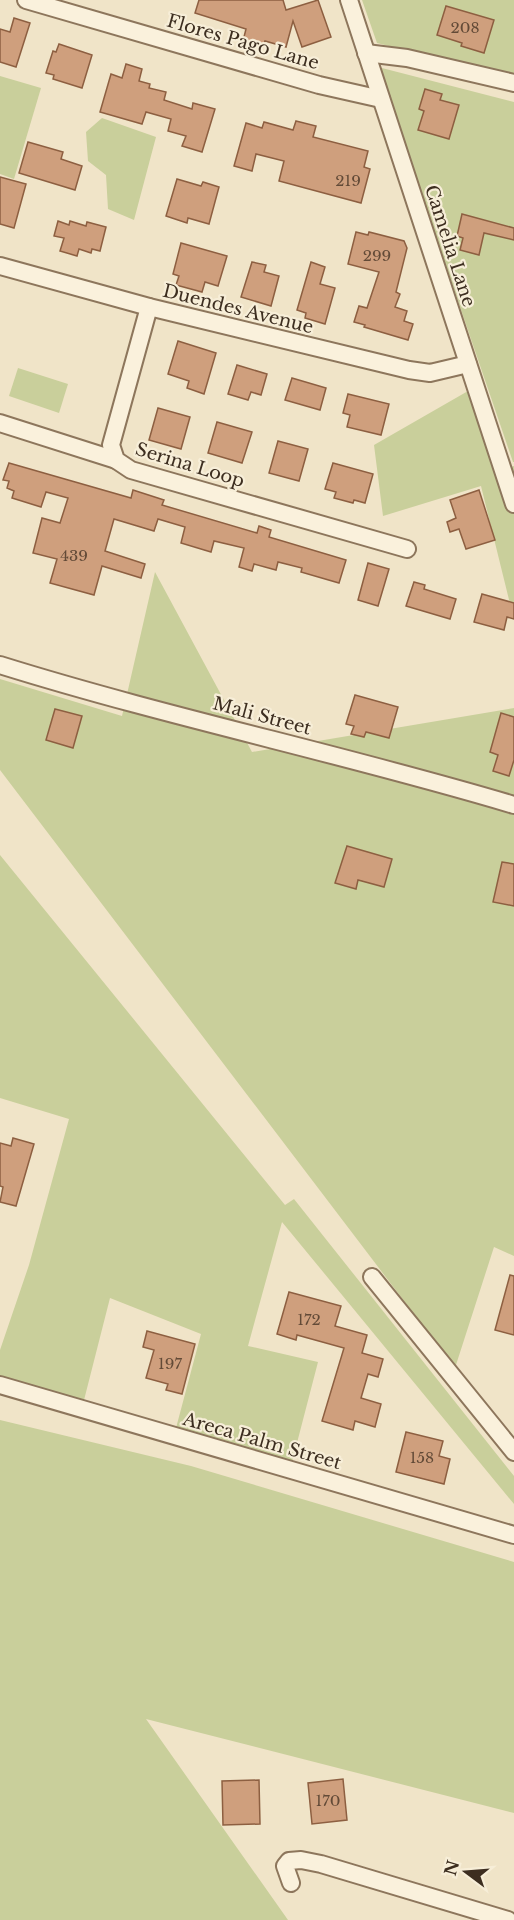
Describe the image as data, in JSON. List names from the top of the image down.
{
  "streets": {
    "street": [
      "Flores Pago Lane",
      "Camelia Lane",
      "Duendes Avenue",
      "Serina Loop",
      "Mali Street",
      "Areca Palm Street"
    ]
  },
  "crossings": [
    ["Flores Pago Lane", "Camelia Lane"],
    ["Camelia Lane", "Duendes Avenue"],
    ["Duendes Avenue", "Serina Loop"]
  ],
  "house_numbers": [
    "208",
    "219",
    "299",
    "439",
    "172",
    "197",
    "158",
    "170"
  ],
  "north": "left"
}
